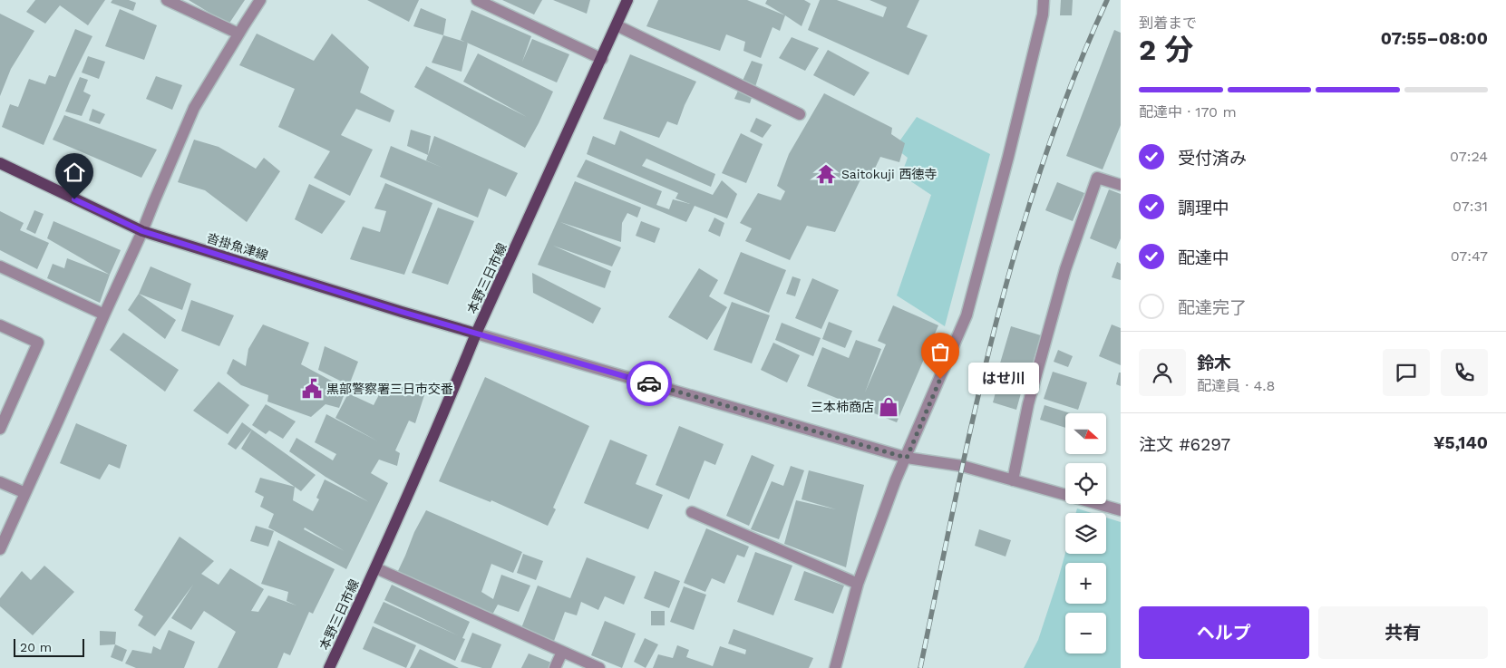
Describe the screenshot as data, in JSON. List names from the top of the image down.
{
  "streets": {
    "main road": ["沓掛魚津線", "本野三日市線"]
  },
  "crossings": [
    ["沓掛魚津線", "本野三日市線"]
  ],
  "places": {
    "temple": ["Saitokuji 西徳寺"],
    "other": ["はせ川"],
    "public building": ["黒部警察署三日市交番"],
    "shop": ["三本柿商店"]
  },
  "scale_bar": "20 m",
  "north": "right",
  "page": {
    "heading": ["2 分", "到着まで", "07:55–08:00"],
    "panel": [
      "鈴木",
      "配達員 · 4.8",
      "注文 #6297",
      "¥5,140"
    ],
    "bar": "配達中 · 170 m",
    "list": [
      ["受付済み", "07:24"],
      ["調理中", "07:31"],
      ["配達中", "07:47"],
      "配達完了"
    ],
    "bubble": "はせ川",
    "map_buttons": ["+", "−"],
    "buttons": ["ヘルプ", "共有"],
    "scale": "20 m"
  }
}
